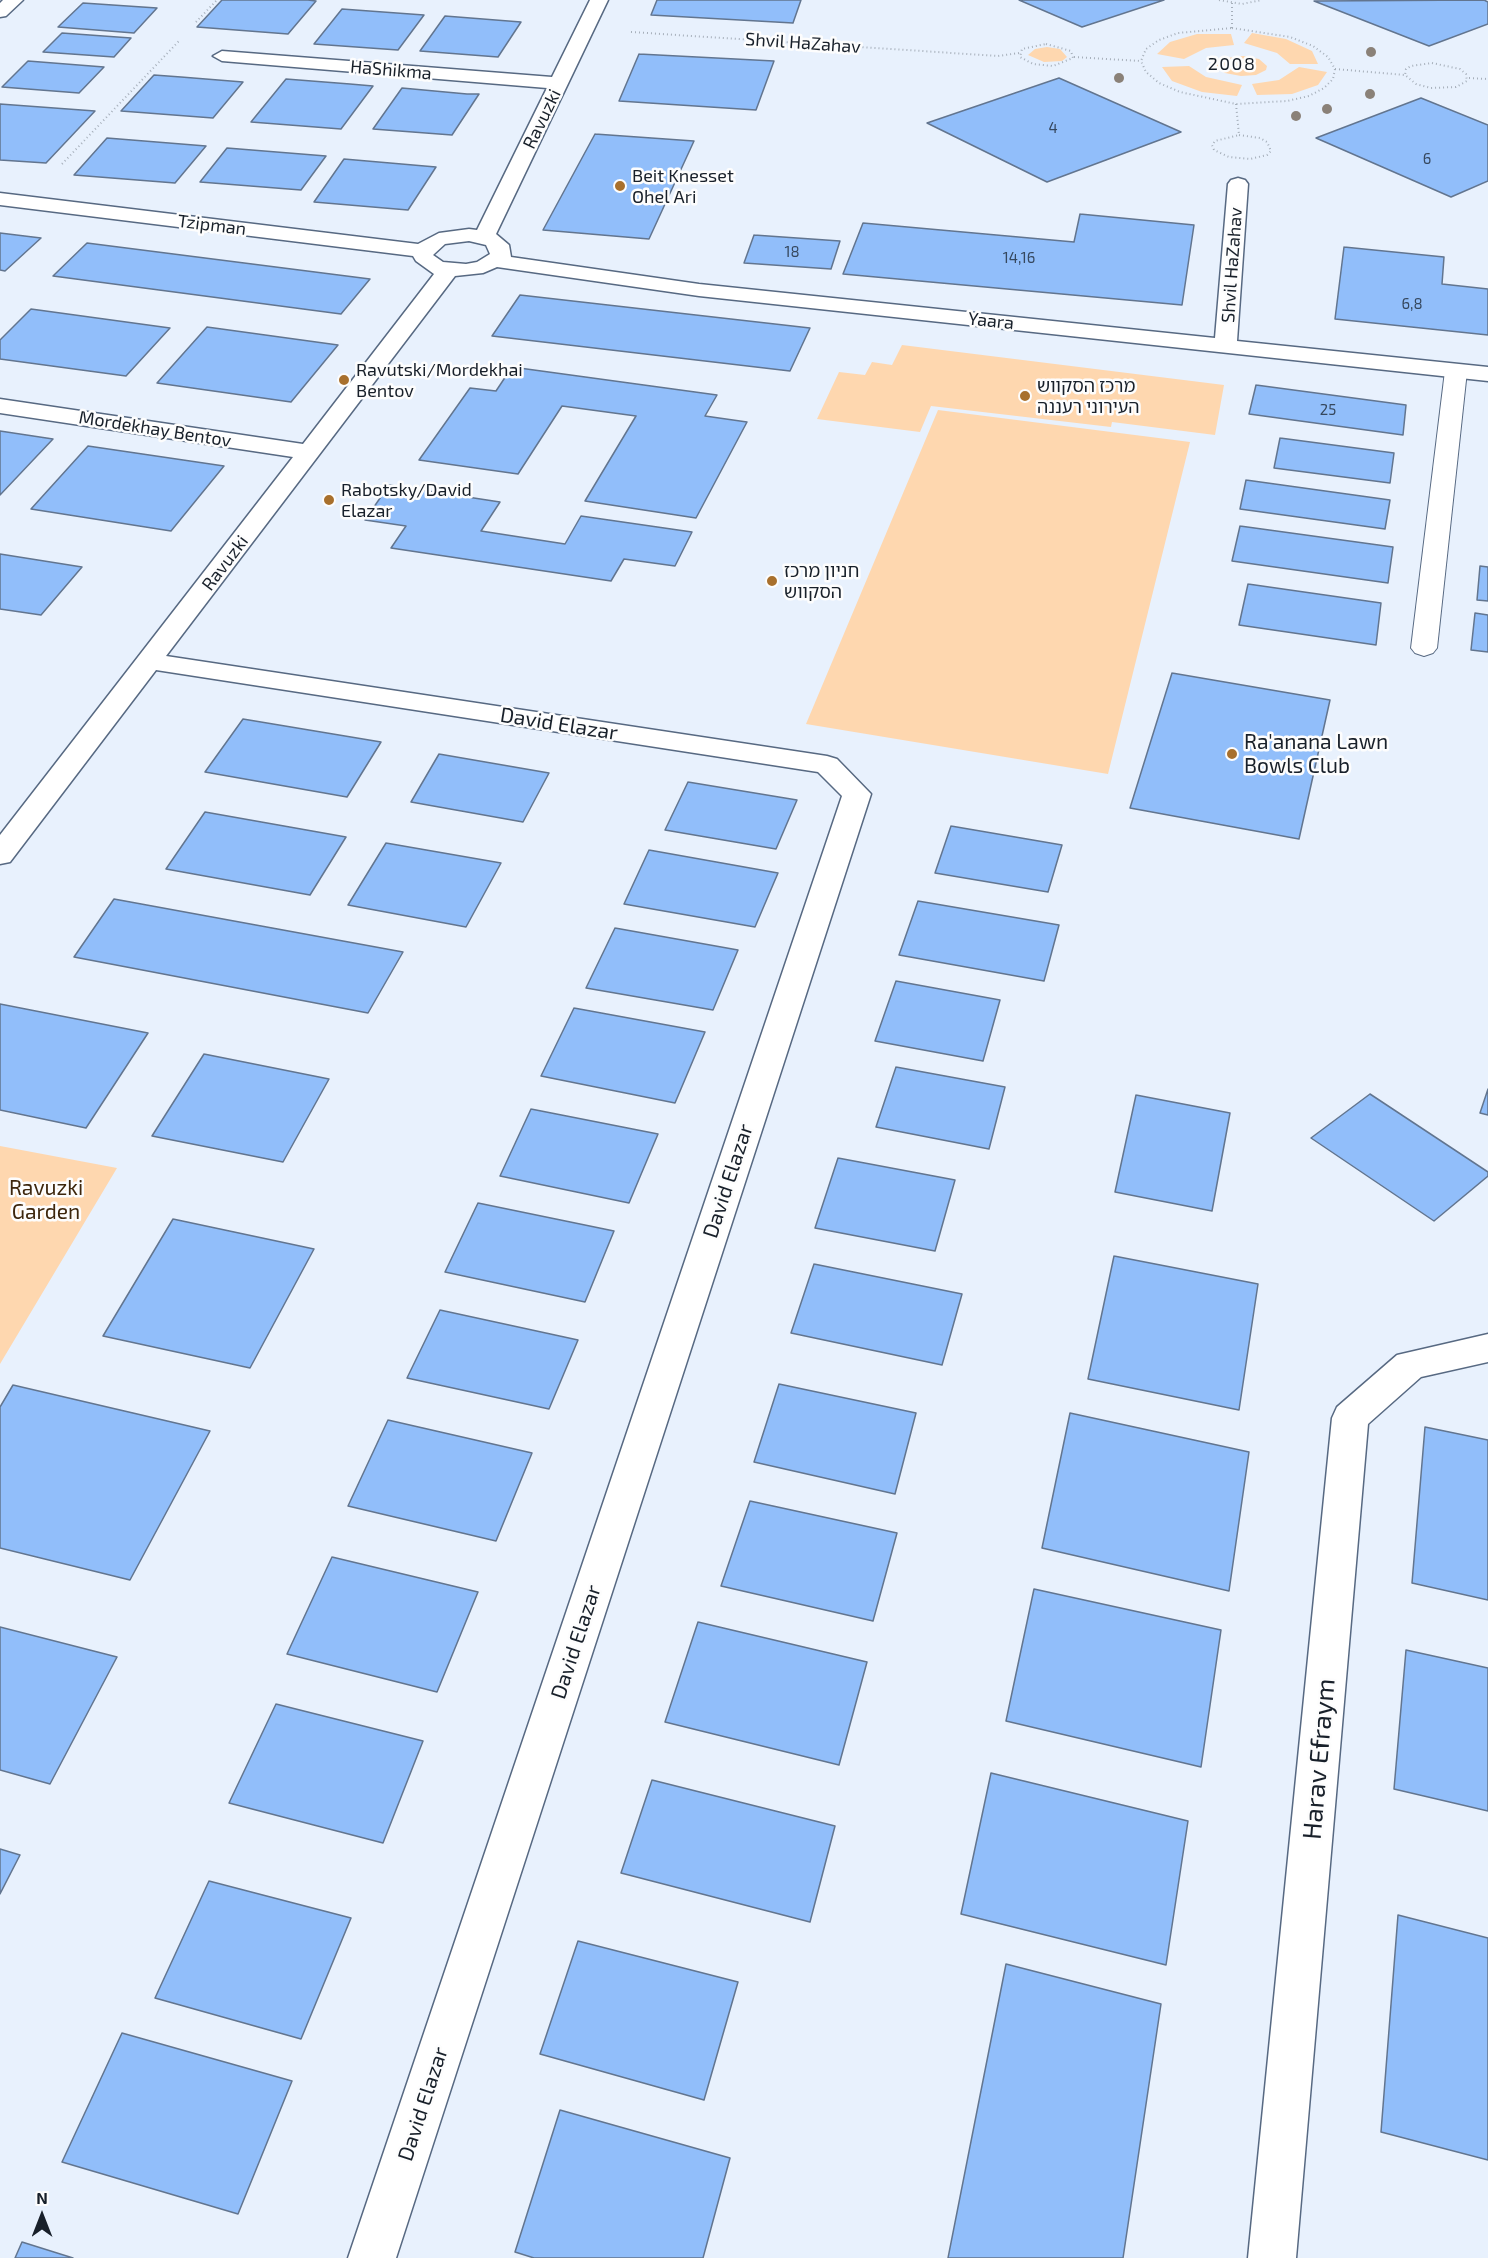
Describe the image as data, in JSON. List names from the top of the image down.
{
  "streets": {
    "street": [
      "Shvil HaZahav",
      "HaShikma",
      "Ravuzki",
      "Tzipman",
      "Yaara",
      "Mordekhay Bentov",
      "David Elazar",
      "Harav Efraym"
    ]
  },
  "crossings": [
    ["Shvil HaZahav", "Ravuzki"],
    ["Shvil HaZahav", "Yaara"],
    ["HaShikma", "Ravuzki"],
    ["Ravuzki", "Mordekhay Bentov"],
    ["Ravuzki", "David Elazar"]
  ],
  "districts": ["2008"],
  "parks": ["Ravuzki Garden"],
  "places": [
    "Beit Knesset Ohel Ari",
    "Ravutski/Mordekhai Bentov",
    "מרכז הסקווש העירוני רעננה",
    "Rabotsky/David Elazar",
    "חניון מרכז הסקווש",
    "Ra'anana Lawn Bowls Club"
  ],
  "house_numbers": [
    "4",
    "6",
    "18",
    "14,16",
    "6,8",
    "25"
  ],
  "north": "top"
}
